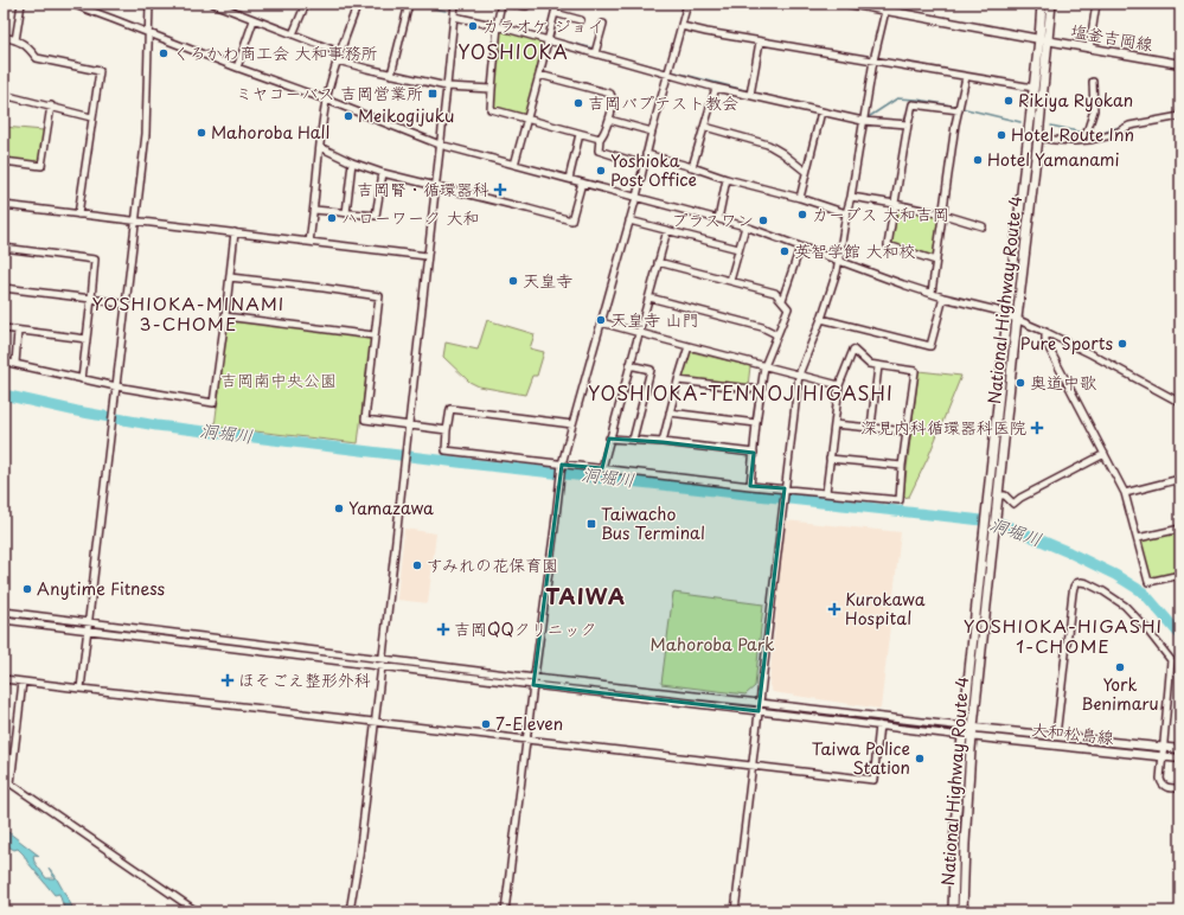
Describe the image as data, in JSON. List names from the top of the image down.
{
  "streets": {
    "highway": ["National Highway Route 4"],
    "main road": ["塩釜吉岡線", "大和松島線"]
  },
  "crossings": [
    ["塩釜吉岡線", "National Highway Route 4"],
    ["National Highway Route 4", "大和松島線"]
  ],
  "districts": [
    "YOSHIOKA",
    "YOSHIOKA-MINAMI 3-CHOME",
    "YOSHIOKA-TENNOJIHIGASHI",
    "TAIWA",
    "YOSHIOKA-HIGASHI 1-CHOME"
  ],
  "water": ["洞堀川"],
  "parks": ["吉岡南中央公園", "Mahoroba Park"],
  "places": {
    "other": [
      "カラオケ ジョイ",
      "くろかわ商工会 大和事務所",
      "Rikiya Ryokan",
      "吉岡バプテスト教会",
      "Meikogijuku",
      "Mahoroba Hall",
      "Hotel Route Inn",
      "Hotel Yamanami",
      "Yoshioka Post Office",
      "カーブス 大和吉岡",
      "ハローワーク 大和",
      "プラスワン",
      "英智学館 大和校",
      "天皇寺",
      "天皇寺 山門",
      "Pure Sports",
      "奥道中歌",
      "Yamazawa",
      "すみれの花保育園",
      "Anytime Fitness",
      "York Benimaru",
      "7-Eleven",
      "Taiwa Police Station"
    ],
    "transit": ["ミヤコーバス 吉岡営業所", "Taiwacho Bus Terminal"],
    "health": [
      "吉岡腎・循環器科",
      "深見内科循環器科医院",
      "Kurokawa Hospital",
      "吉岡QQクリニック",
      "ほそごえ整形外科"
    ]
  }
}
